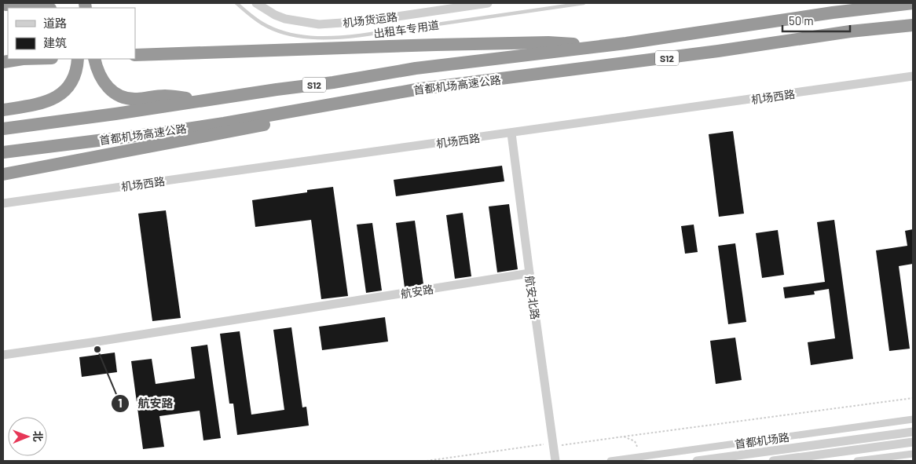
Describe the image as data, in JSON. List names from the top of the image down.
{
  "streets": {
    "highway": ["S12", "首都机场高速公路"],
    "street": [
      "机场货运路",
      "机场西路",
      "航安路",
      "航安北路",
      "首都机场路"
    ],
    "lane": ["出租车专用道"]
  },
  "crossings": [
    ["机场西路", "航安北路"],
    ["航安路", "航安北路"]
  ],
  "places": ["航安路"],
  "legend": ["道路", "建筑"],
  "scale_bar": "50 m",
  "north": "right"
}
